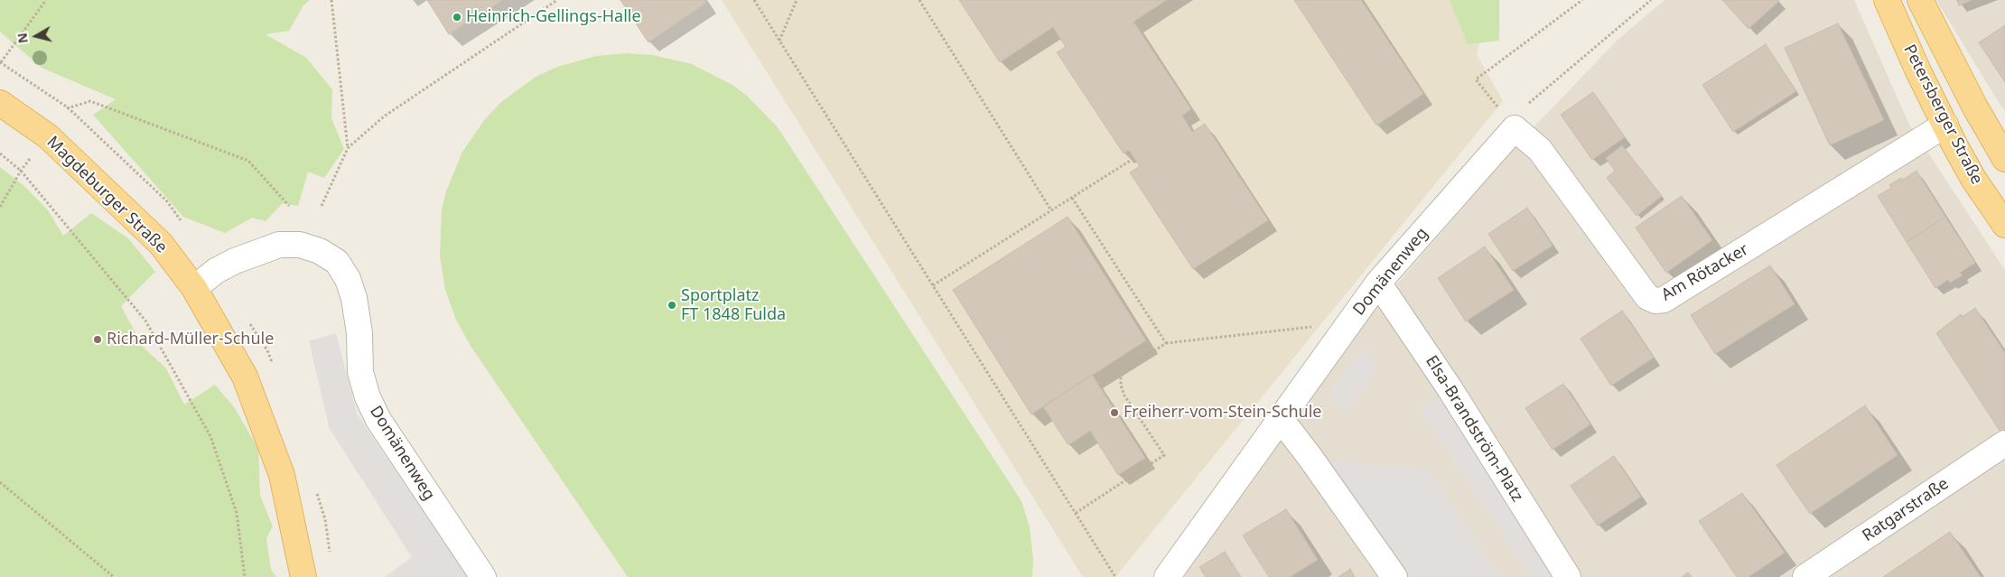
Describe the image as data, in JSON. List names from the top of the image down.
{
  "streets": {
    "main road": ["Petersberger Straße", "Magdeburger Straße"],
    "street": [
      "Domänenweg",
      "Am Rötacker",
      "Elsa-Brandström-Platz",
      "Ratgarstraße"
    ]
  },
  "crossings": [
    ["Petersberger Straße", "Am Rötacker"],
    ["Magdeburger Straße", "Domänenweg"],
    ["Domänenweg", "Am Rötacker"],
    ["Domänenweg", "Elsa-Brandström-Platz"]
  ],
  "places": [
    "Heinrich-Gellings-Halle",
    "Sportplatz FT 1848 Fulda",
    "Richard-Müller-Schule",
    "Freiherr-vom-Stein-Schule"
  ],
  "north": "left"
}
